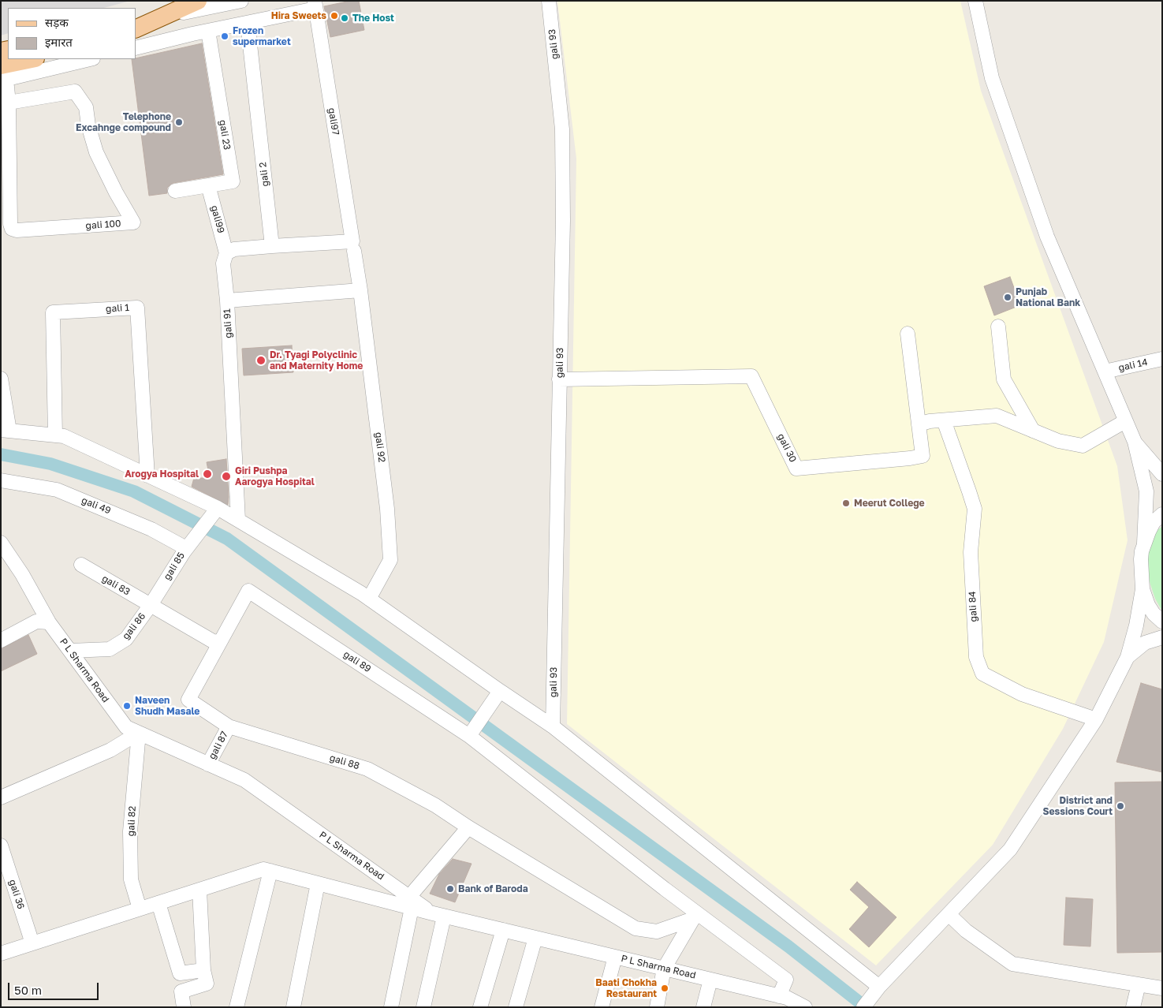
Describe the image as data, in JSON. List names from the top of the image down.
{
  "streets": {
    "street": [
      "gali 93",
      "gali97",
      "gali 23",
      "gali 2",
      "gali99",
      "gali 100",
      "gali 1",
      "gali 91",
      "gali 14",
      "gali 92",
      "gali 30",
      "gali 49",
      "gali 85",
      "gali 83",
      "gali 84",
      "gali 86",
      "gali 89",
      "P L Sharma Road",
      "gali 87",
      "gali 88",
      "gali 82",
      "gali 36"
    ]
  },
  "crossings": [
    ["gali 93", "gali 30"],
    ["gali 23", "gali99"],
    ["gali99", "gali 91"],
    ["gali 91", "gali 92"],
    ["gali 49", "gali 85"],
    ["gali 85", "gali 83"],
    ["gali 85", "gali 86"],
    ["gali 83", "gali 86"],
    ["gali 83", "gali 89"],
    ["gali 83", "gali 88"],
    ["gali 86", "P L Sharma Road"],
    ["gali 89", "gali 88"],
    ["P L Sharma Road", "gali 87"],
    ["P L Sharma Road", "gali 88"],
    ["P L Sharma Road", "gali 82"],
    ["gali 87", "gali 88"]
  ],
  "places": [
    "Hira Sweets",
    "The Host",
    "Frozen supermarket",
    "Telephone Excahnge compound",
    "Punjab National Bank",
    "Dr. Tyagi Polyclinic and Maternity Home",
    "Arogya Hospital",
    "Giri Pushpa Aarogya Hospital",
    "Meerut College",
    "Naveen Shudh Masale",
    "District and Sessions Court",
    "Bank of Baroda",
    "Baati Chokha Restaurant"
  ],
  "legend": ["सड़क", "इमारत"],
  "scale_bar": "50 m"
}
